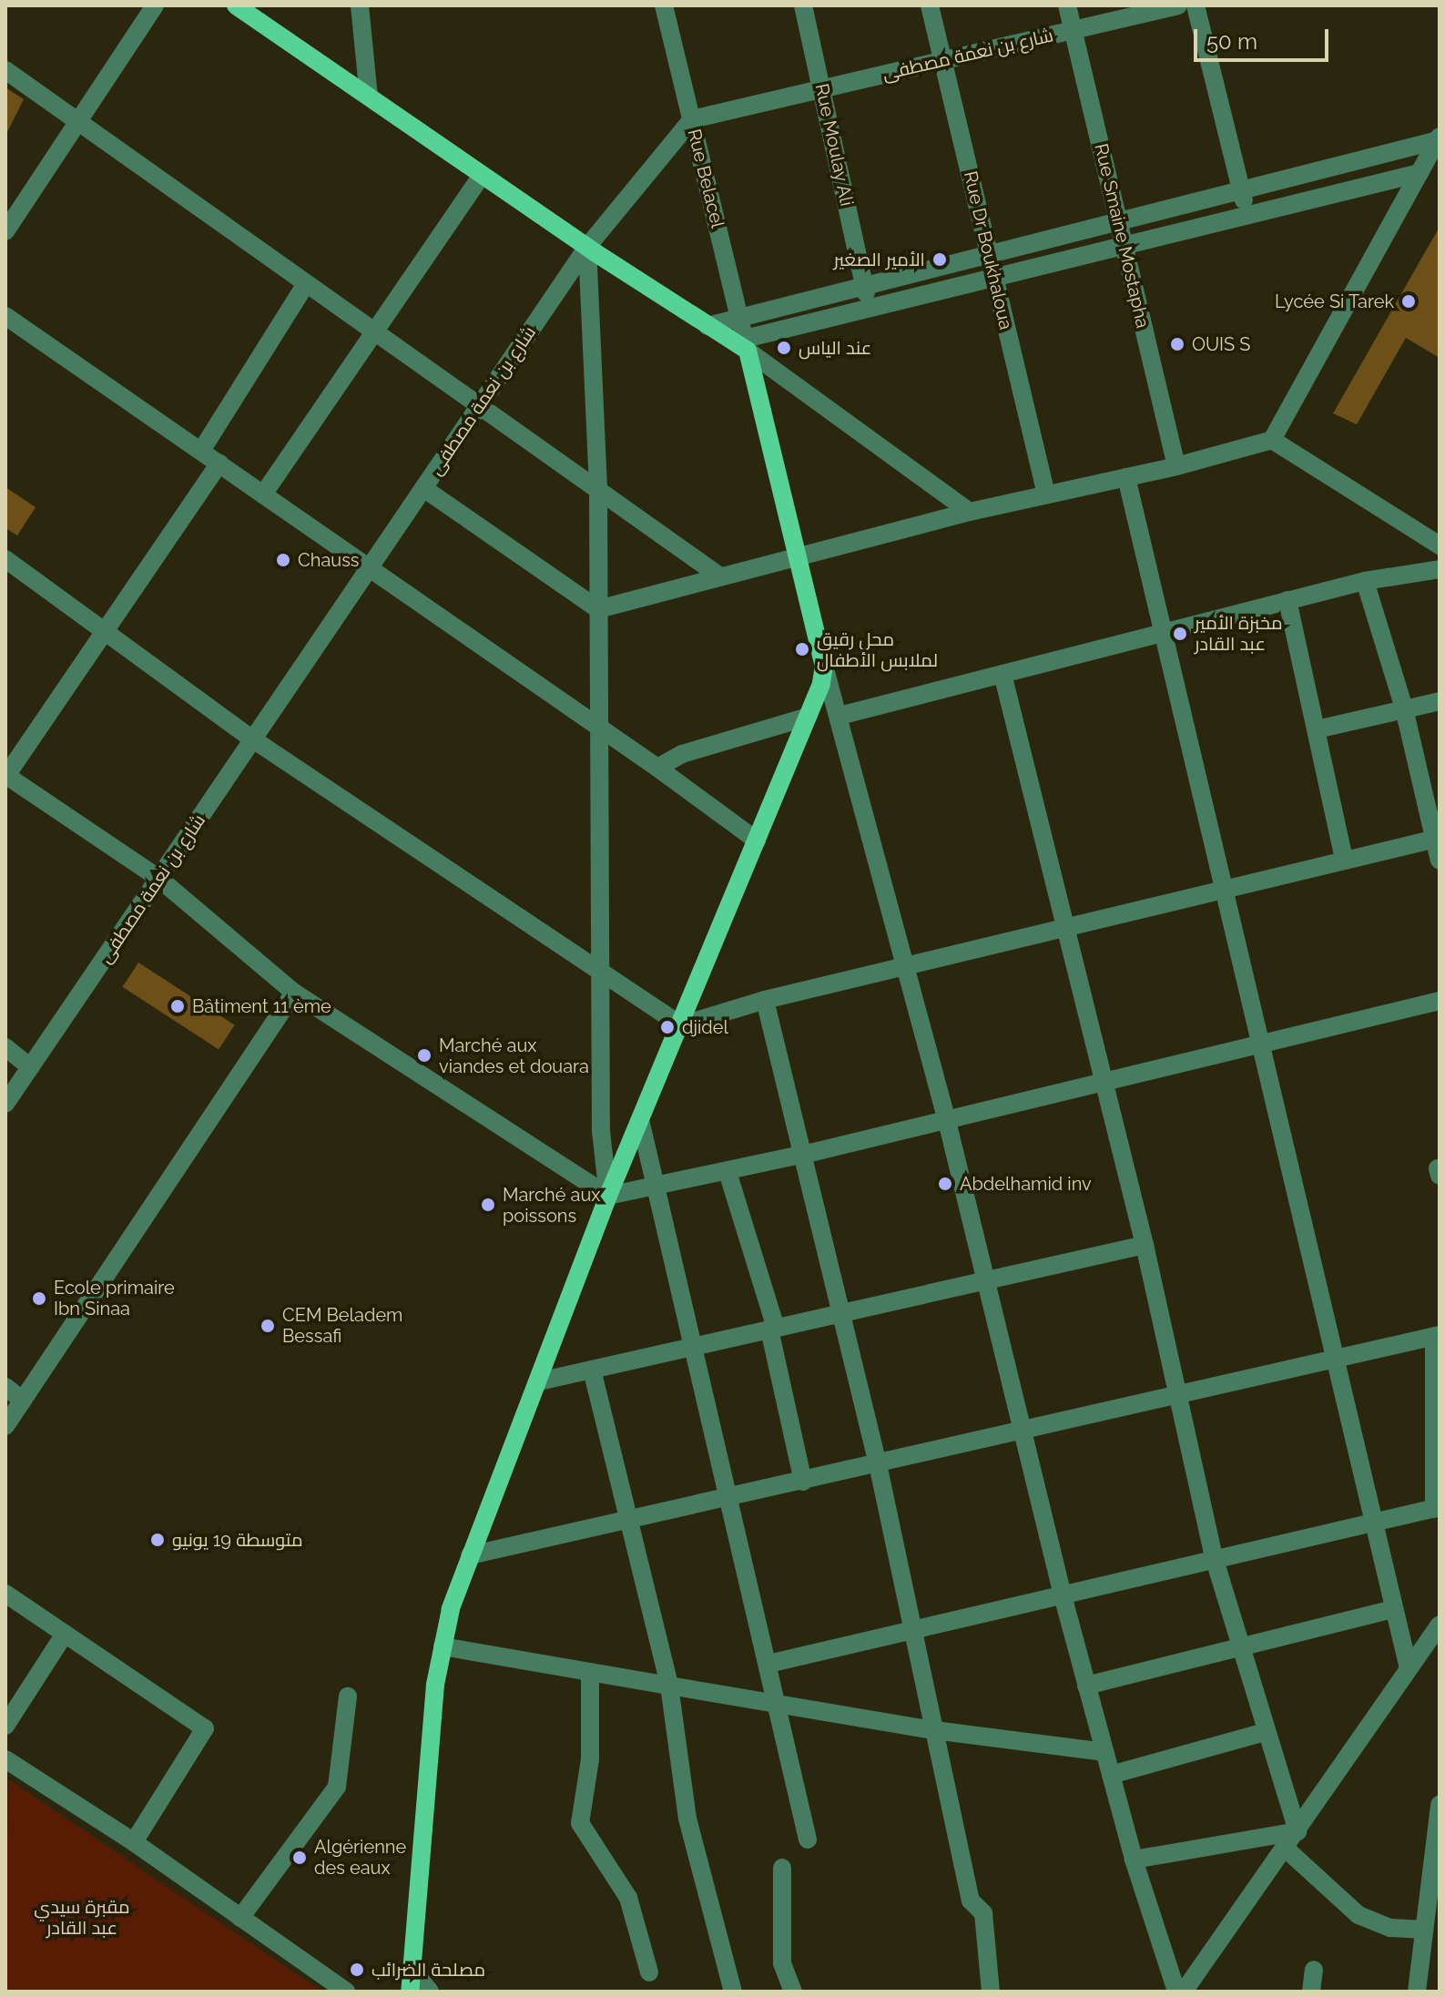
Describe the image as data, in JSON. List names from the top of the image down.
{
  "streets": {
    "street": [
      "شارع بن نعمة مصطفى",
      "Rue Moulay Ali",
      "Rue Belacel",
      "Rue Smaine Mostapha",
      "Rue Dr Boukhaloua"
    ]
  },
  "crossings": [
    ["شارع بن نعمة مصطفى", "Rue Moulay Ali"],
    ["شارع بن نعمة مصطفى", "Rue Belacel"],
    ["شارع بن نعمة مصطفى", "Rue Smaine Mostapha"],
    ["شارع بن نعمة مصطفى", "Rue Dr Boukhaloua"]
  ],
  "parks": ["مقبرة سيدي عبد القادر"],
  "places": [
    "الأمير الصغير",
    "Lycée Si Tarek",
    "OUIS S",
    "عند الياس",
    "Chauss",
    "مخبزة الأمير عبد القادر",
    "محل رقيق لملابس الأطفال",
    "Bâtiment 11 ème",
    "djidel",
    "Marché aux viandes et douara",
    "Abdelhamid inv",
    "Marché aux poissons",
    "Ecole primaire Ibn Sinaa",
    "CEM Beladem Bessafi",
    "متوسطة 19 يونيو",
    "Algérienne des eaux",
    "مصلحة الضرائب"
  ],
  "scale_bar": "50 m"
}
